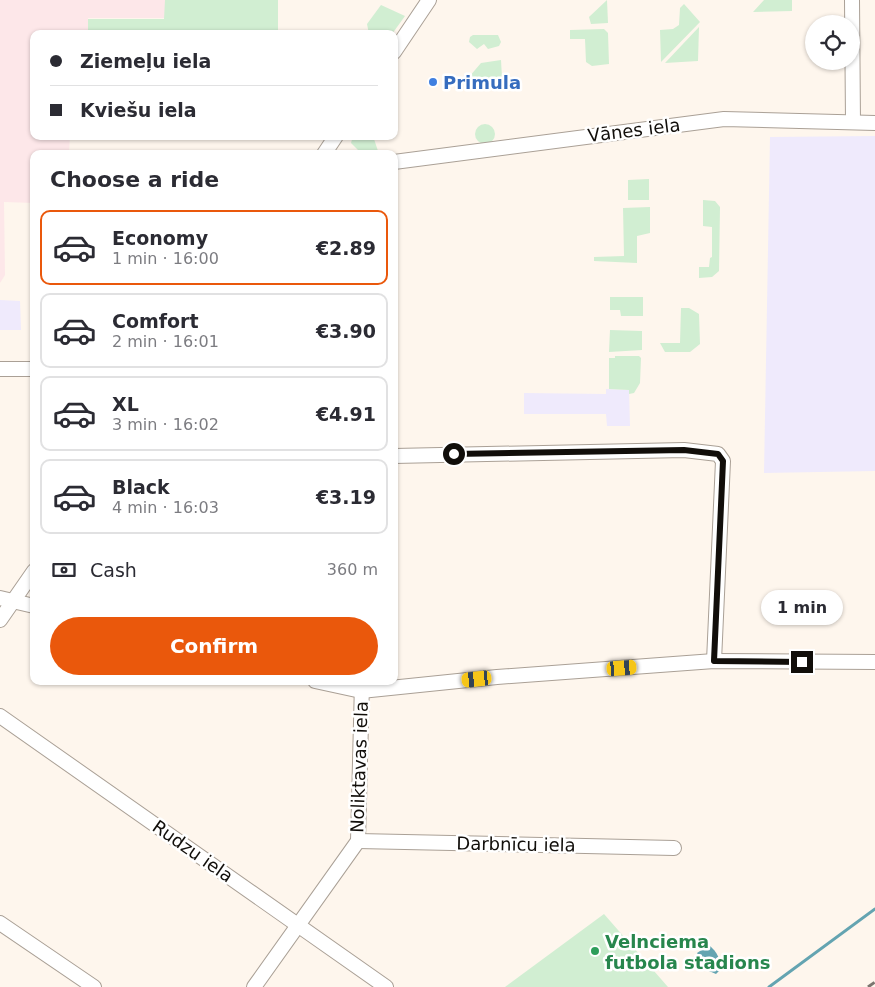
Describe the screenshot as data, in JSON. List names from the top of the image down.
{
  "streets": {
    "street": [
      "Vānes iela",
      "Noliktavas iela",
      "Darbnīcu iela",
      "Rudzu iela"
    ]
  },
  "crossings": [
    ["Noliktavas iela", "Darbnīcu iela"],
    ["Noliktavas iela", "Rudzu iela"]
  ],
  "places": ["Primula", "Velnciema futbola stadions"],
  "page": {
    "banner": ["Ziemeļu iela", "Kviešu iela"],
    "heading": "Choose a ride",
    "list": [
      {
        "name": "Economy",
        "note": "1 min · 16:00",
        "value": "€2.89"
      },
      {
        "name": "Comfort",
        "note": "2 min · 16:01",
        "value": "€3.90"
      },
      {
        "name": "XL",
        "note": "3 min · 16:02",
        "value": "€4.91"
      },
      {
        "name": "Black",
        "note": "4 min · 16:03",
        "value": "€3.19"
      }
    ],
    "pay": ["Cash", "360 m"],
    "bubble": "1 min",
    "buttons": "Confirm"
  }
}
